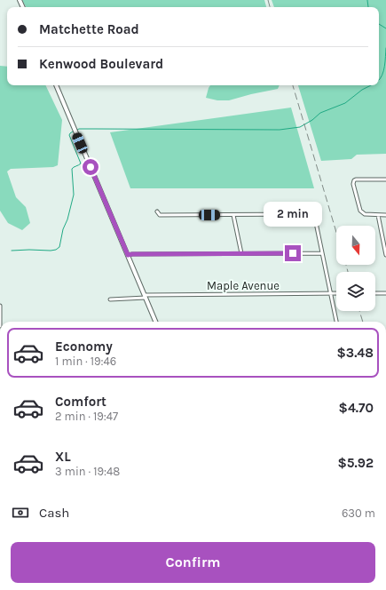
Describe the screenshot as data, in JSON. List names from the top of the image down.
{
  "streets": {
    "street": ["Maple Avenue"]
  },
  "north": "bottom",
  "page": {
    "banner": ["Matchette Road", "Kenwood Boulevard"],
    "bubble": "2 min",
    "list": [
      {
        "name": "Economy",
        "note": "1 min · 19:46",
        "value": "$3.48"
      },
      {
        "name": "Comfort",
        "note": "2 min · 19:47",
        "value": "$4.70"
      },
      {
        "name": "XL",
        "note": "3 min · 19:48",
        "value": "$5.92"
      }
    ],
    "pay": ["Cash", "630 m"],
    "buttons": "Confirm"
  }
}
